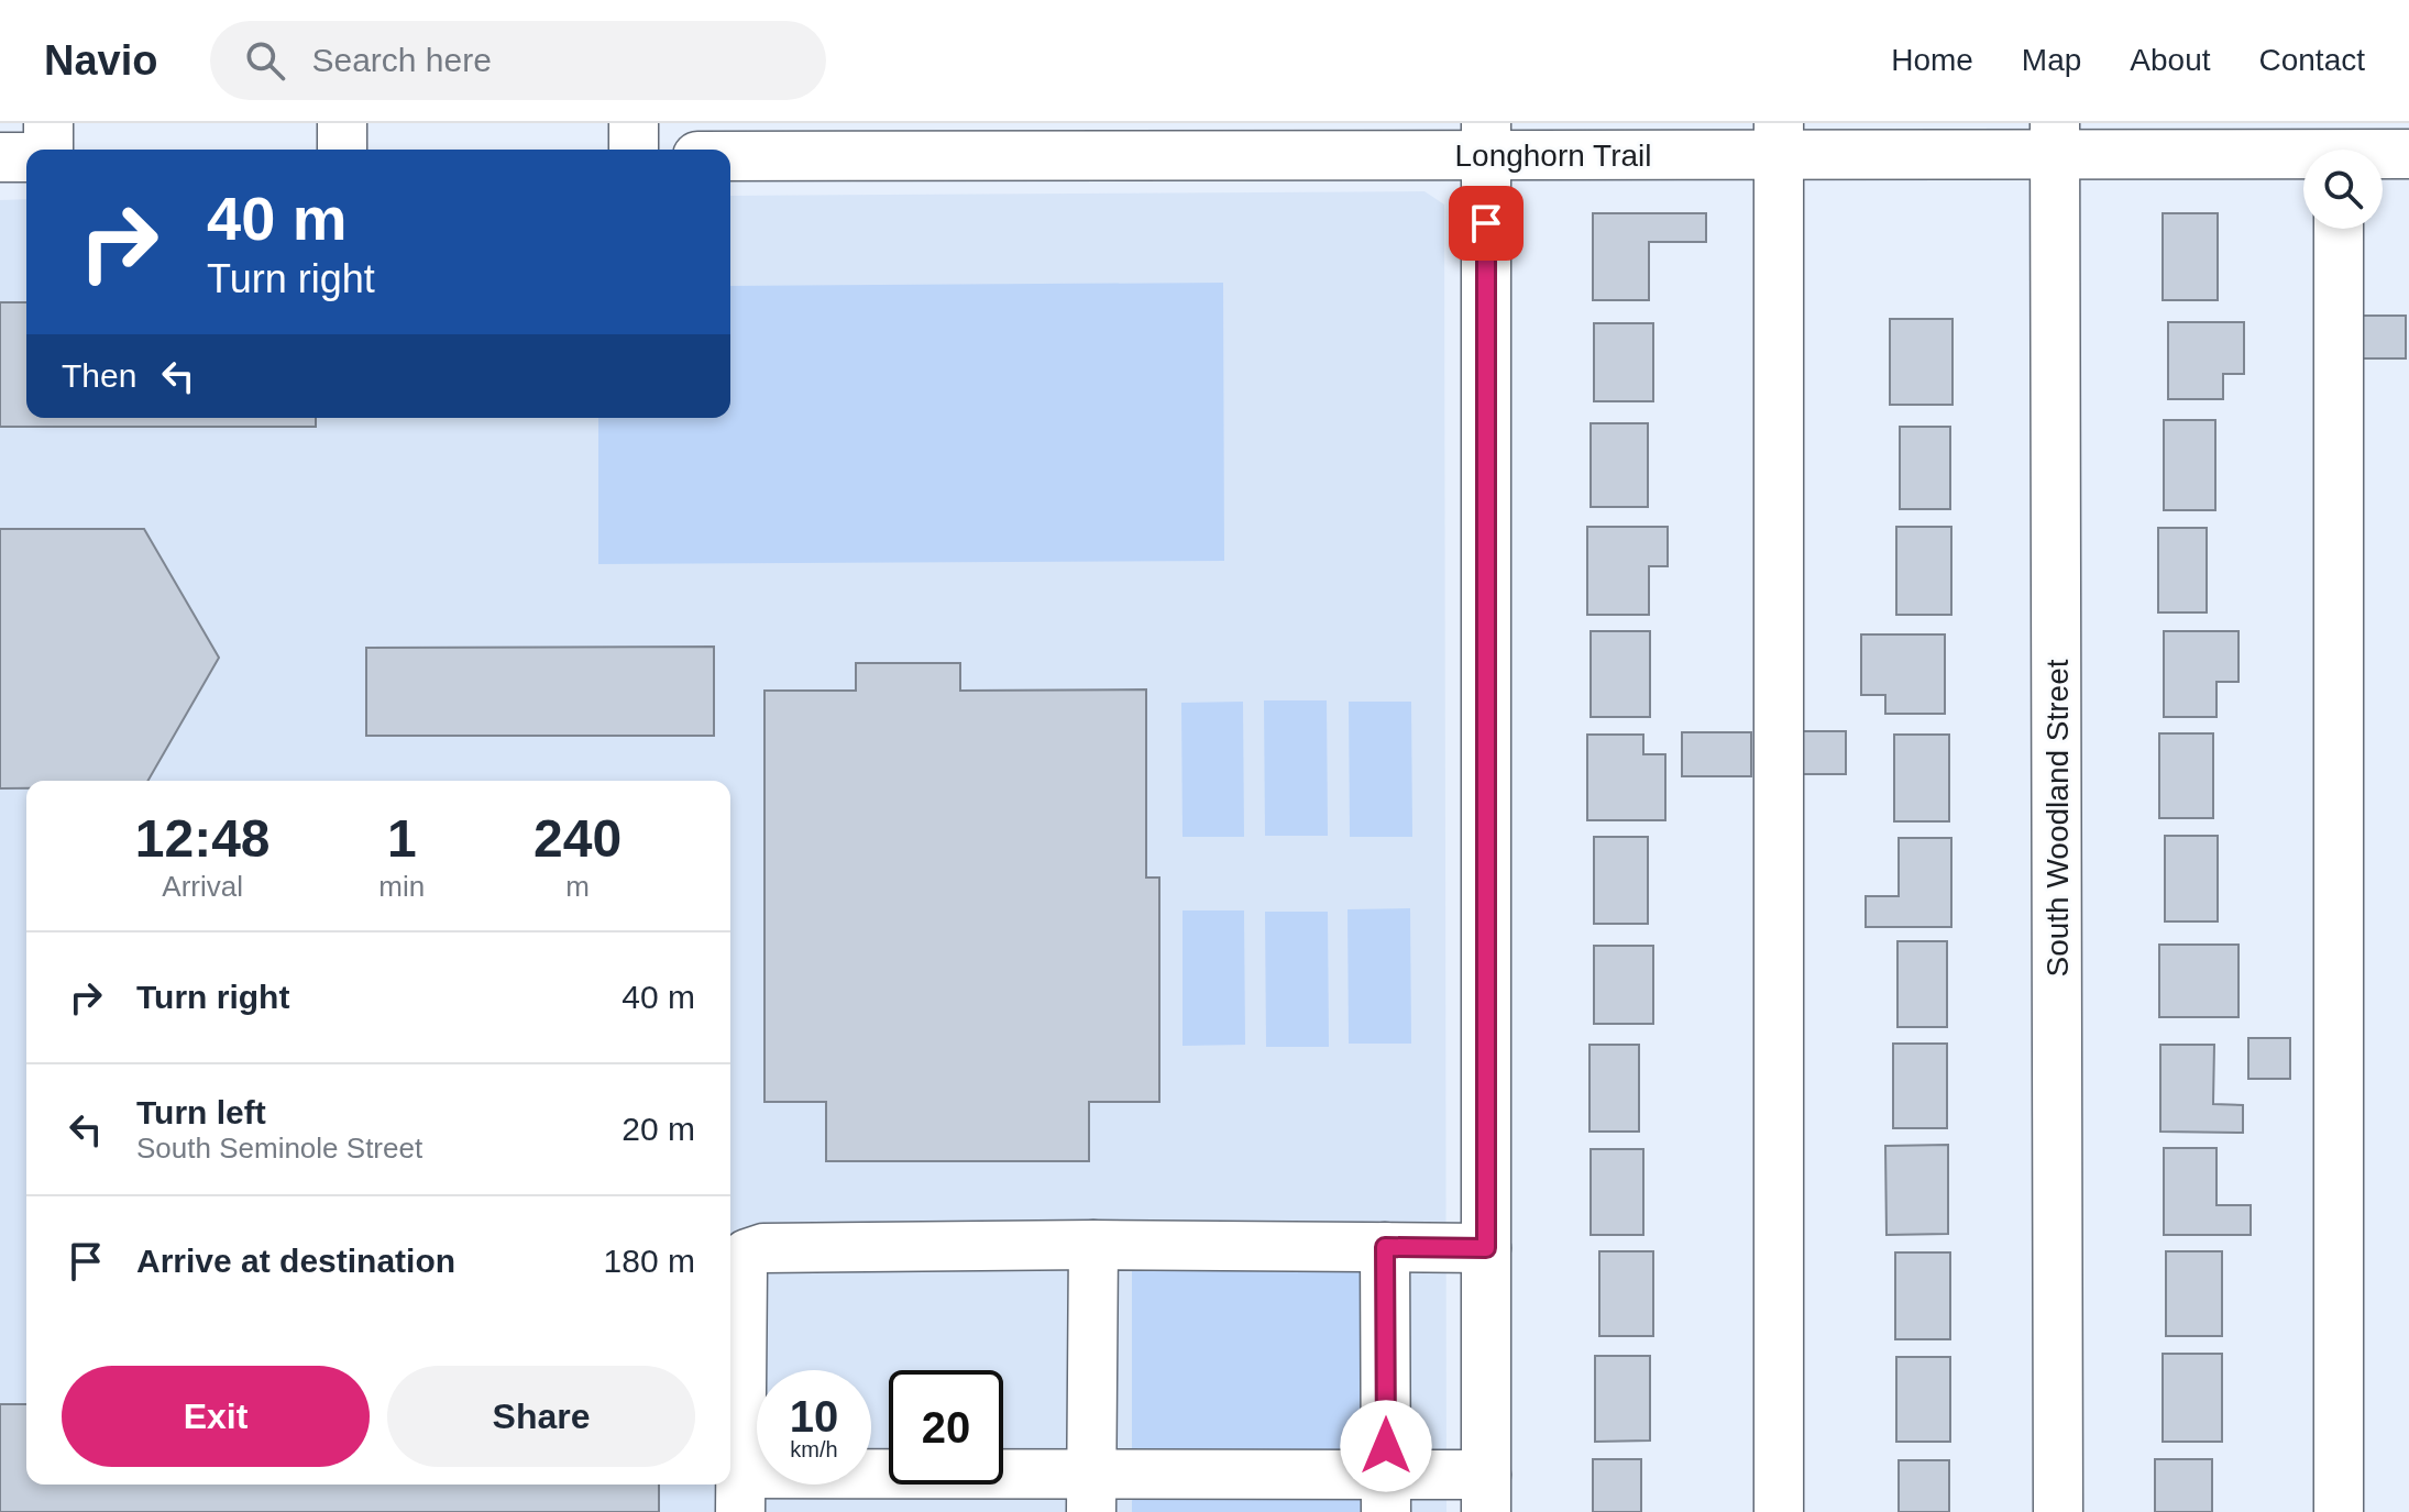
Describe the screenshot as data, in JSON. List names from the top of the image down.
{
  "streets": {
    "street": ["Longhorn Trail", "South Woodland Street"]
  },
  "crossings": [
    ["Longhorn Trail", "South Woodland Street"]
  ],
  "page": {
    "header": "Navio",
    "search": "Search here",
    "nav": [
      "Home",
      "Map",
      "About",
      "Contact"
    ],
    "turn": ["40 m", "Turn right"],
    "then": "Then",
    "eta": [
      "12:48",
      "Arrival",
      "1",
      "min",
      "240",
      "m"
    ],
    "list": [
      {
        "name": "Turn right",
        "value": "40 m"
      },
      {
        "name": "Turn left",
        "note": "South Seminole Street",
        "value": "20 m"
      },
      {
        "name": "Arrive at destination",
        "value": "180 m"
      }
    ],
    "buttons": ["Exit", "Share"],
    "speed": "10 km/h",
    "limit": "20"
  }
}
